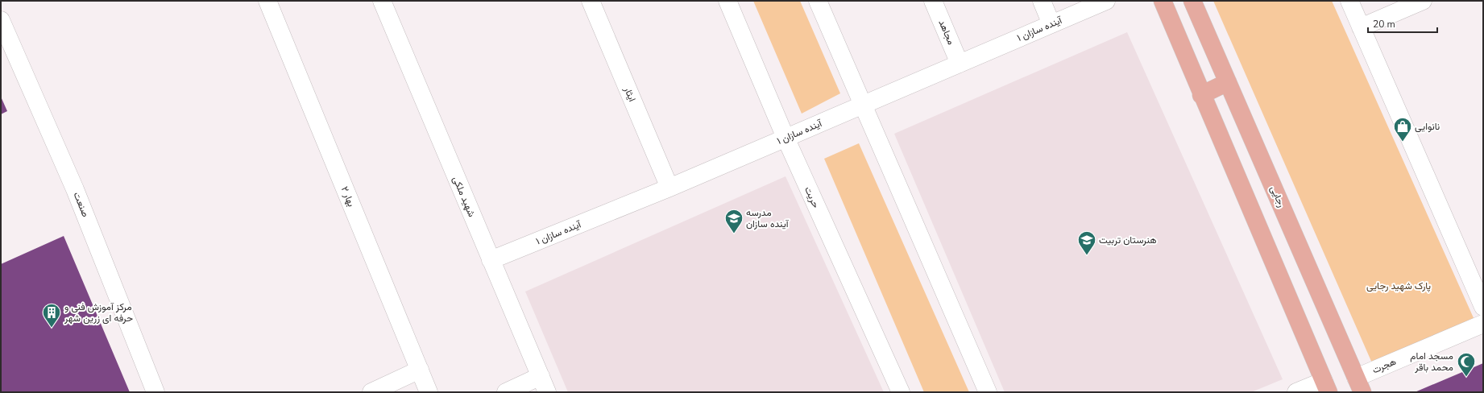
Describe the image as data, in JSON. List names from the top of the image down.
{
  "streets": {
    "main road": ["رجایی"],
    "street": [
      "آینده سازان ۱",
      "مجاهد",
      "ایثار",
      "بهار ۲",
      "شهید ملکی",
      "حریت",
      "صنعت",
      "هجرت"
    ]
  },
  "crossings": [
    ["آینده سازان ۱", "مجاهد"],
    ["آینده سازان ۱", "ایثار"],
    ["آینده سازان ۱", "شهید ملکی"],
    ["آینده سازان ۱", "حریت"],
    ["رجایی", "هجرت"]
  ],
  "parks": ["پارک شهید رجایی"],
  "places": {
    "shop": ["نانوایی"],
    "school or university": ["مدرسه آینده سازان", "هنرستان تربیت"],
    "building": ["مرکز آموزش فنی و حرفه ای زرین شهر"],
    "mosque": ["مسجد امام محمد باقر"]
  },
  "scale_bar": "20 m"
}
